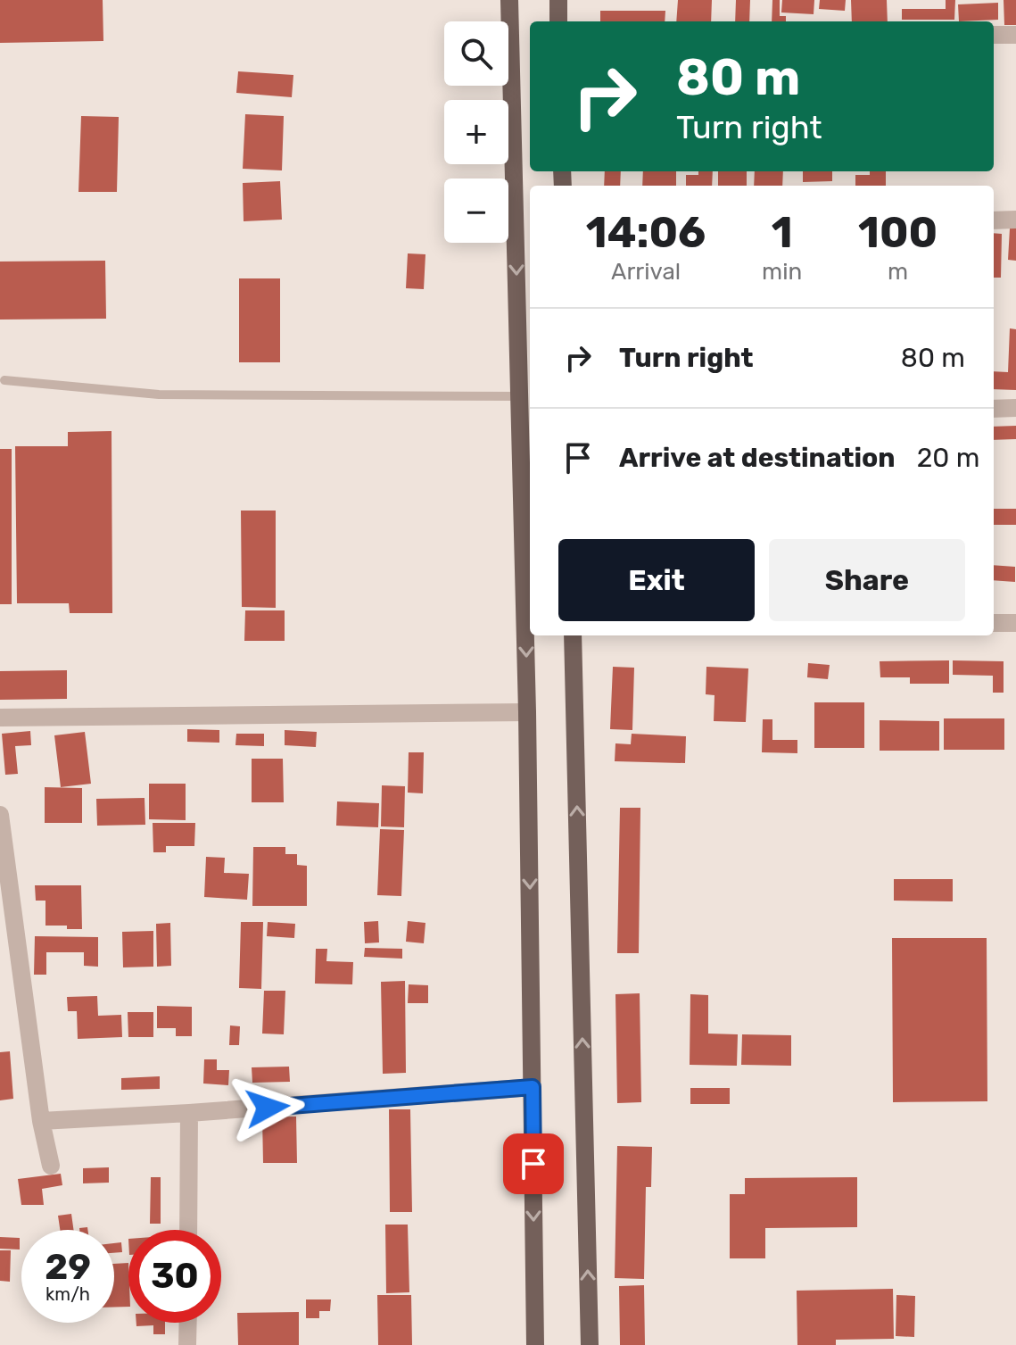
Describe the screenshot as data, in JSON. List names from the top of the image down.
{
  "page": {
    "map_buttons": ["+", "−"],
    "turn": ["80 m", "Turn right"],
    "eta": [
      "14:06",
      "Arrival",
      "1",
      "min",
      "100",
      "m"
    ],
    "list": [
      {
        "name": "Turn right",
        "value": "80 m"
      },
      {
        "name": "Arrive at destination",
        "value": "20 m"
      }
    ],
    "buttons": ["Exit", "Share"],
    "speed": "29 km/h",
    "limit": "30"
  }
}
